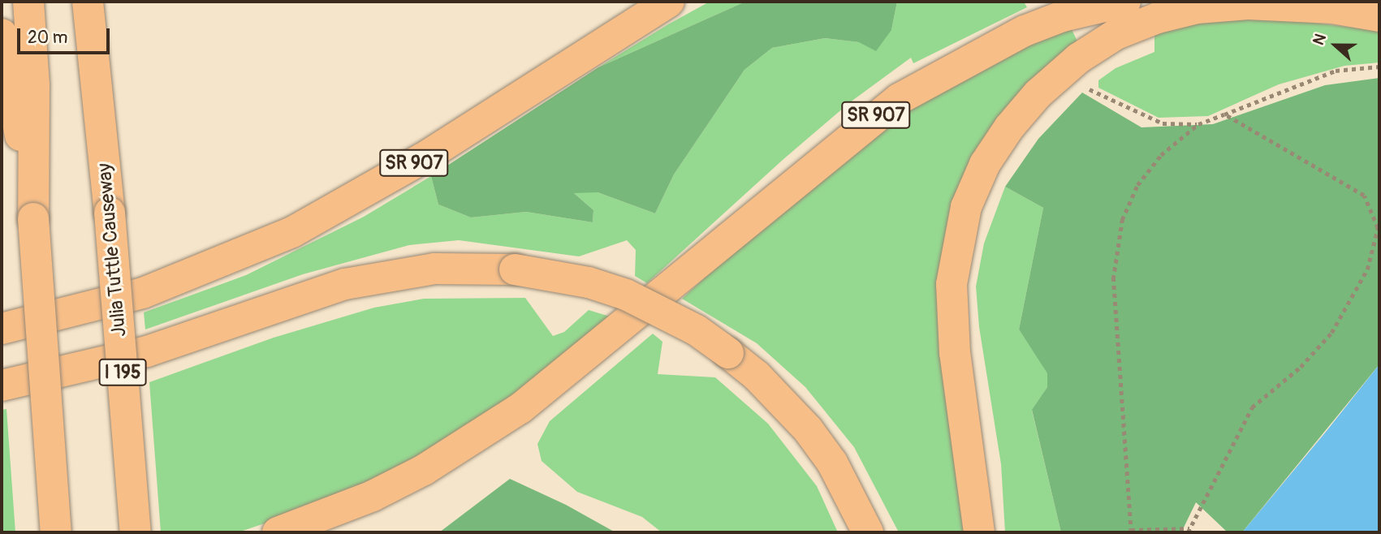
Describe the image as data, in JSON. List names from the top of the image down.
{
  "streets": {
    "main road": ["SR 907", "Julia Tuttle Causeway", "I 195"]
  },
  "scale_bar": "20 m",
  "north": "left"
}
